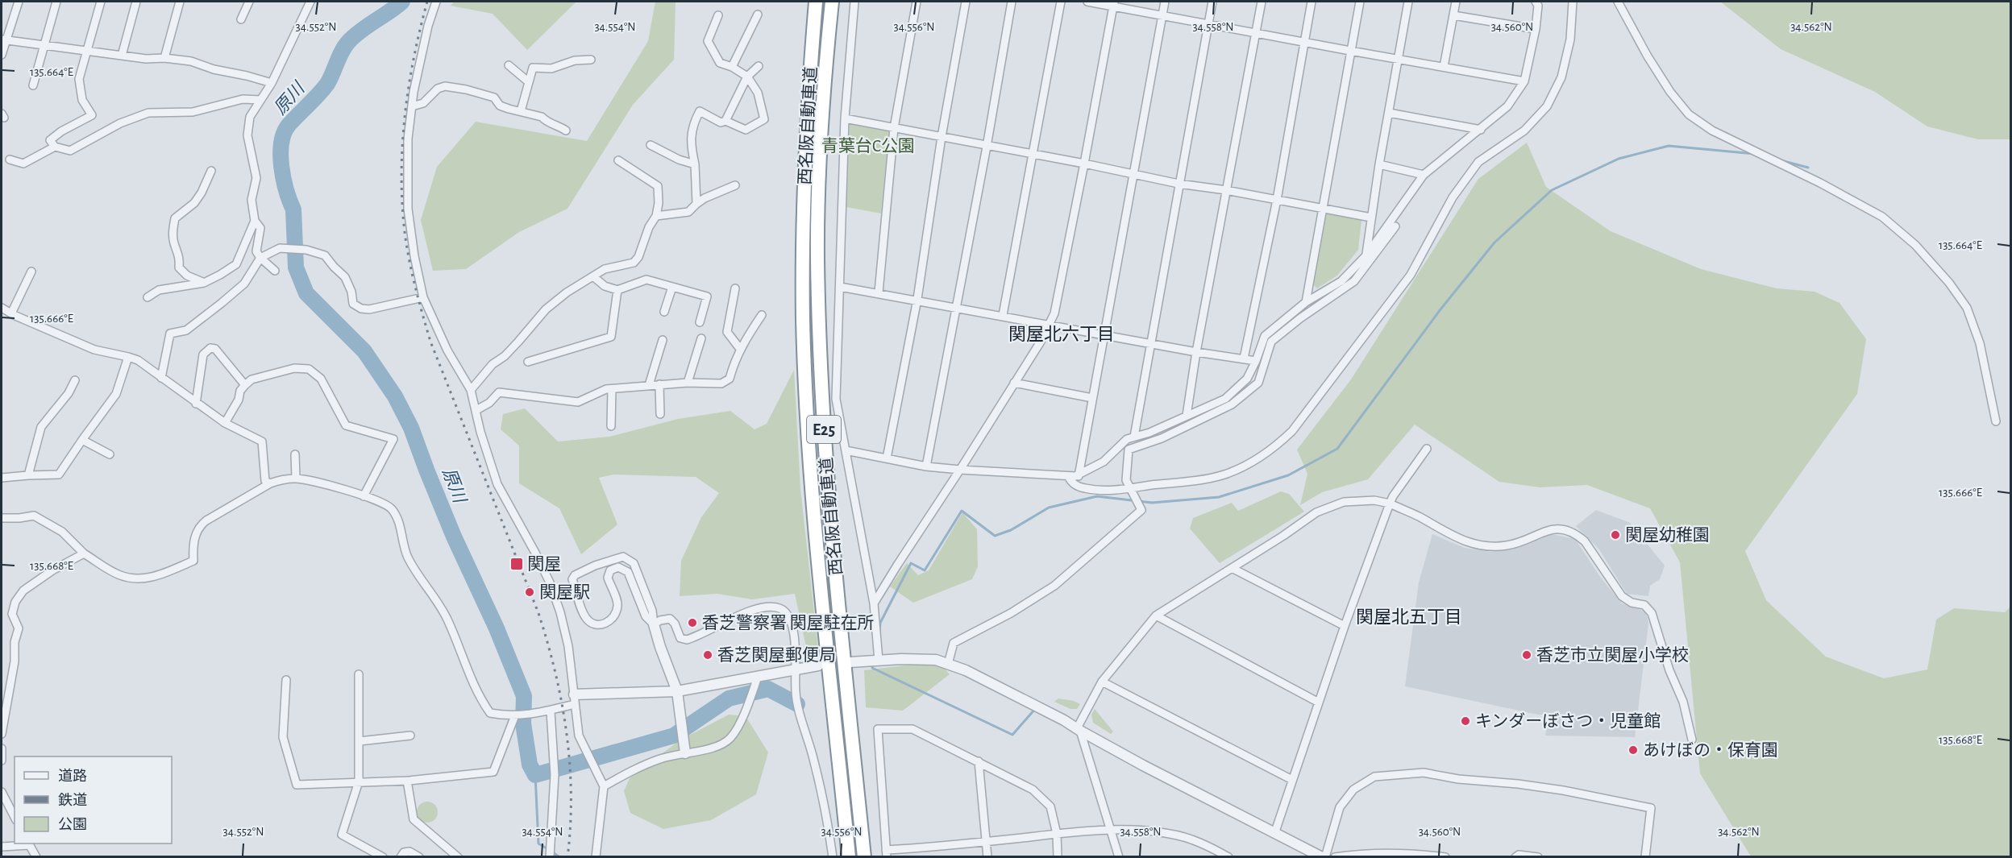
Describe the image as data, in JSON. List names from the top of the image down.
{
  "streets": {
    "highway": ["西名阪自動車道", "E25"]
  },
  "districts": ["関屋北六丁目", "関屋北五丁目"],
  "water": ["原川"],
  "parks": ["青葉台C公園"],
  "places": {
    "other": [
      "関屋幼稚園",
      "関屋駅",
      "香芝警察署 関屋駐在所",
      "香芝関屋郵便局",
      "香芝市立関屋小学校",
      "キンダーぼさつ・児童館",
      "あけぼの・保育園"
    ],
    "transit": ["関屋"]
  },
  "legend": ["道路", "鉄道", "公園"],
  "coordinates": [
    "34.552°N",
    "34.554°N",
    "34.556°N",
    "34.558°N",
    "34.560°N",
    "34.562°N",
    "135.664°E",
    "135.666°E",
    "135.668°E"
  ]
}
